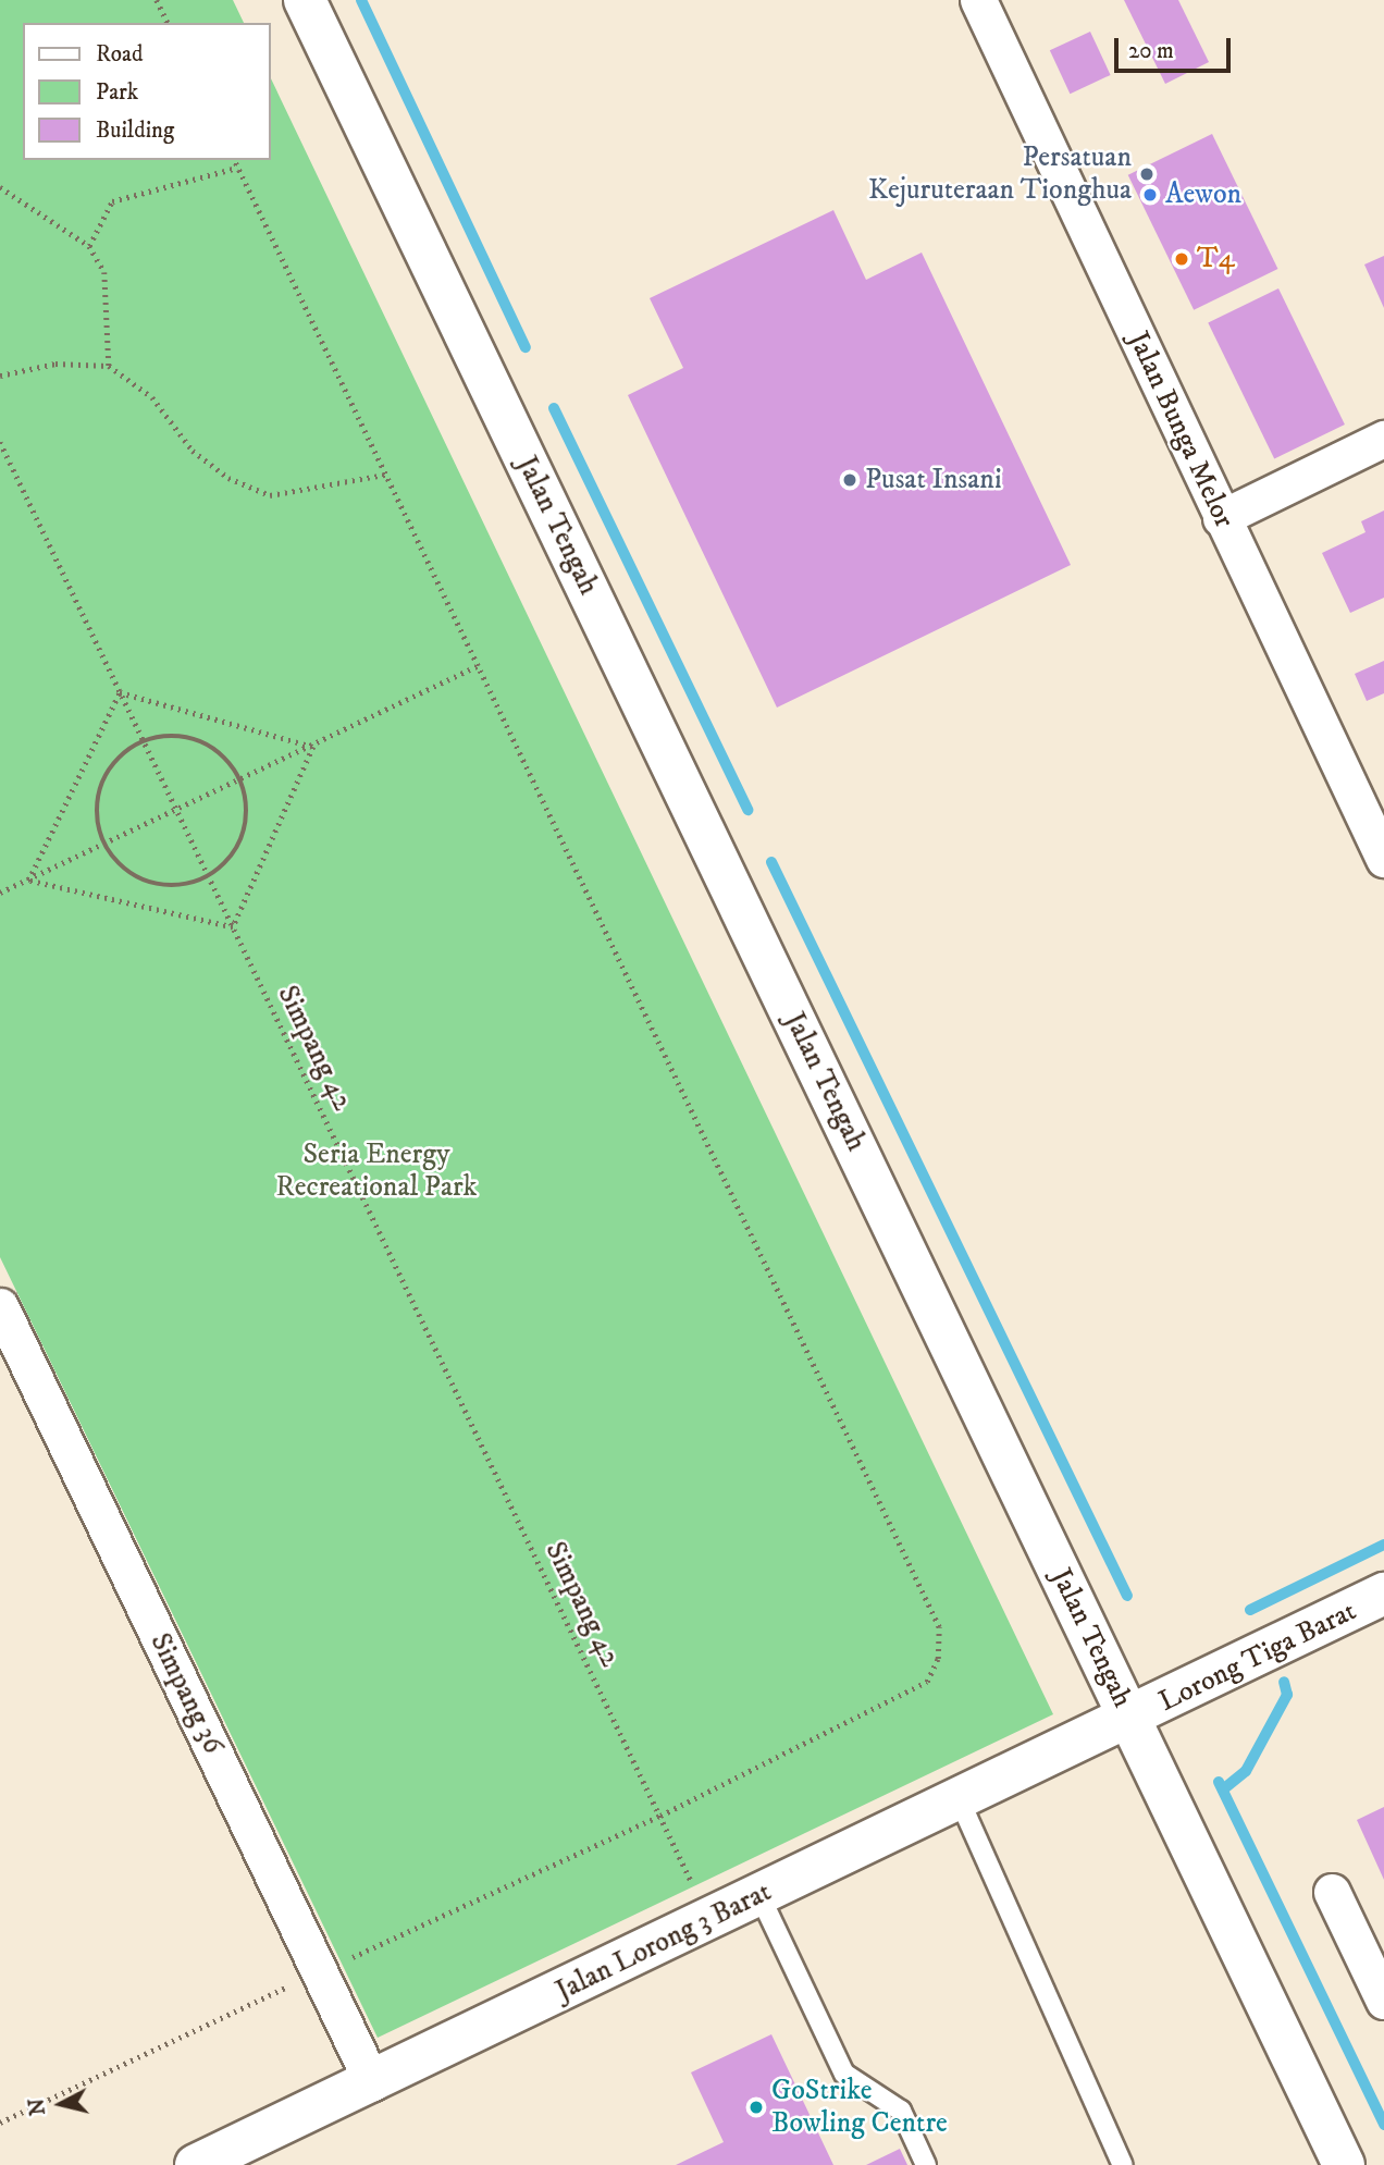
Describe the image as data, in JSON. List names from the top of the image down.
{
  "streets": {
    "main road": ["Jalan Tengah", "Lorong Tiga Barat", "Jalan Lorong 3 Barat"],
    "street": ["Jalan Bunga Melor", "Simpang 36"],
    "path": ["Simpang 42"]
  },
  "crossings": [
    ["Jalan Tengah", "Lorong Tiga Barat"],
    ["Jalan Tengah", "Jalan Lorong 3 Barat"],
    ["Simpang 42", "Jalan Lorong 3 Barat"],
    ["Lorong Tiga Barat", "Jalan Lorong 3 Barat"],
    ["Simpang 36", "Jalan Lorong 3 Barat"]
  ],
  "parks": ["Seria Energy Recreational Park"],
  "places": [
    "Persatuan Kejuruteraan Tionghua",
    "Aewon",
    "T4",
    "Pusat Insani",
    "GoStrike Bowling Centre"
  ],
  "legend": ["Road", "Park", "Building"],
  "scale_bar": "20 m",
  "north": "left"
}
